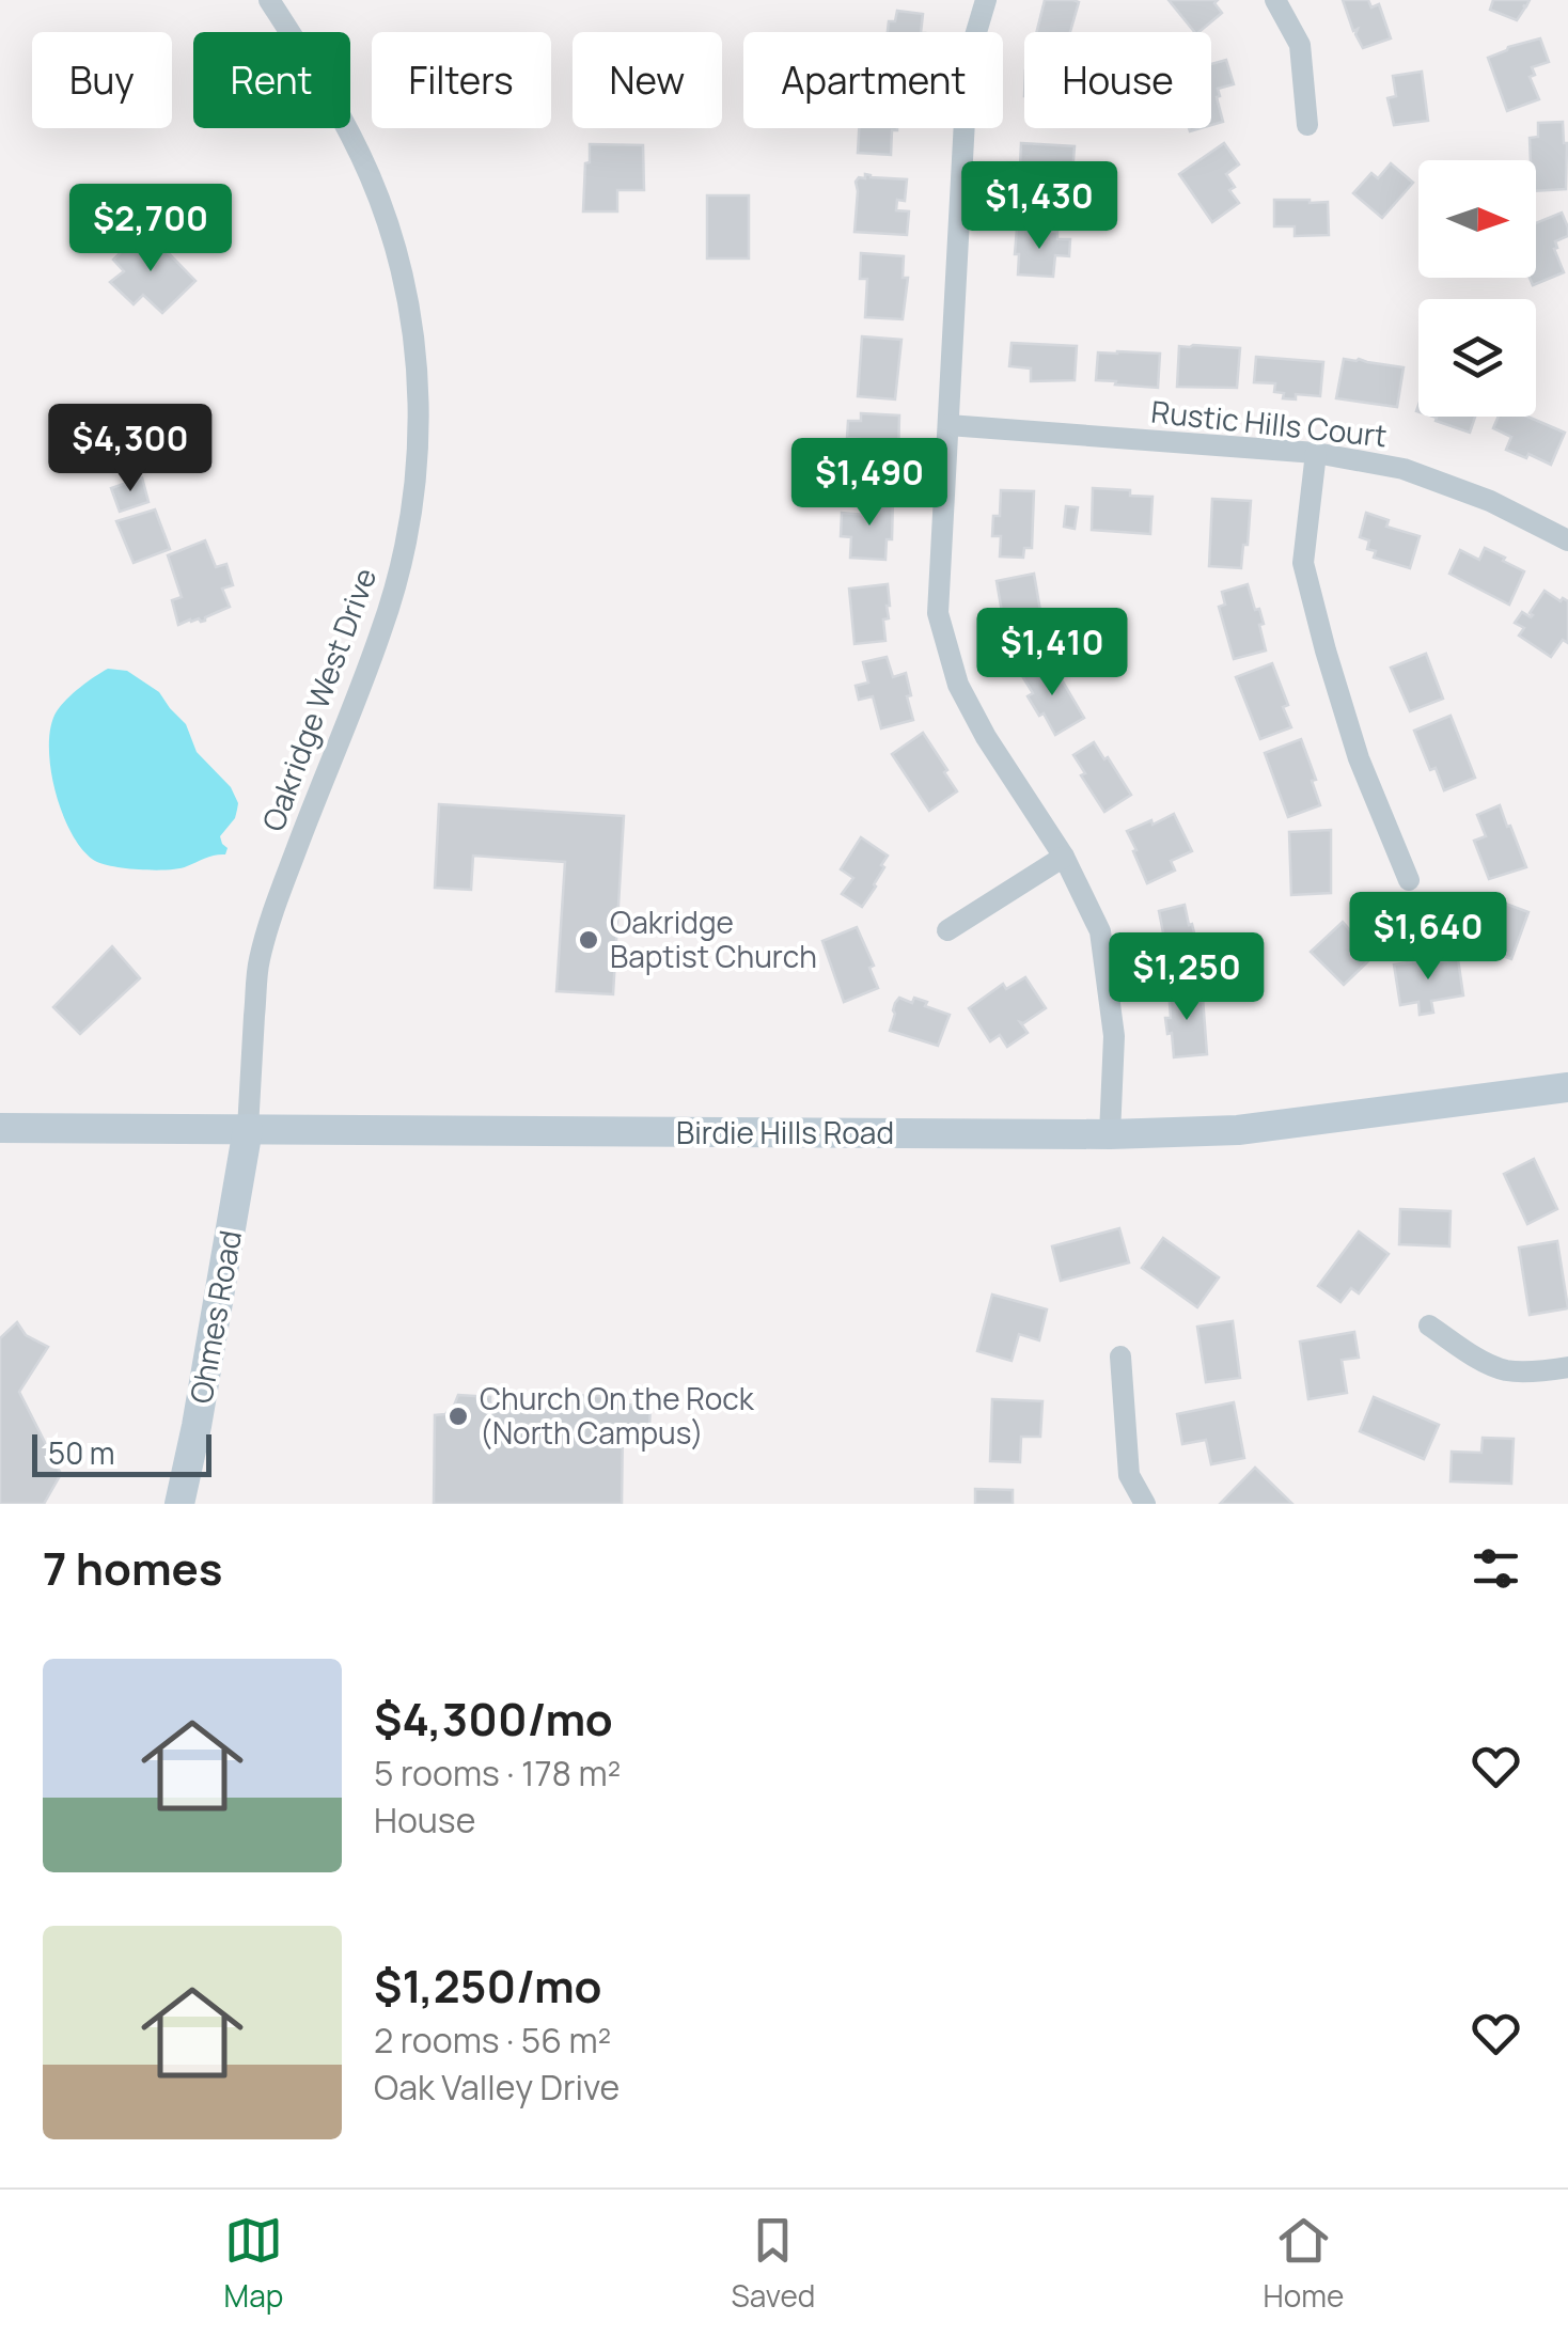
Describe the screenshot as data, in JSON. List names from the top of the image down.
{
  "streets": {
    "main road": ["Birdie Hills Road", "Ohmes Road"],
    "street": ["Rustic Hills Court", "Oakridge West Drive"]
  },
  "crossings": [
    ["Oakridge West Drive", "Birdie Hills Road"],
    ["Oakridge West Drive", "Ohmes Road"],
    ["Birdie Hills Road", "Ohmes Road"]
  ],
  "places": ["Oakridge Baptist Church", "Church On the Rock (North Campus)"],
  "scale_bar": "50 m",
  "north": "right",
  "page": {
    "chip": [
      "Buy",
      "Rent",
      "Filters",
      "New",
      "Apartment",
      "House"
    ],
    "price": [
      "$1,430",
      "$2,700",
      "$4,300",
      "$1,490",
      "$1,410",
      "$1,640",
      "$1,250"
    ],
    "scale": "50 m",
    "heading": "7 homes",
    "list": [
      {
        "name": "$4,300/mo",
        "note": "5 rooms · 178 m² · House"
      },
      {
        "name": "$1,250/mo",
        "note": "2 rooms · 56 m² · Oak Valley Drive"
      }
    ],
    "tabs": ["Map", "Saved", "Home"]
  }
}
